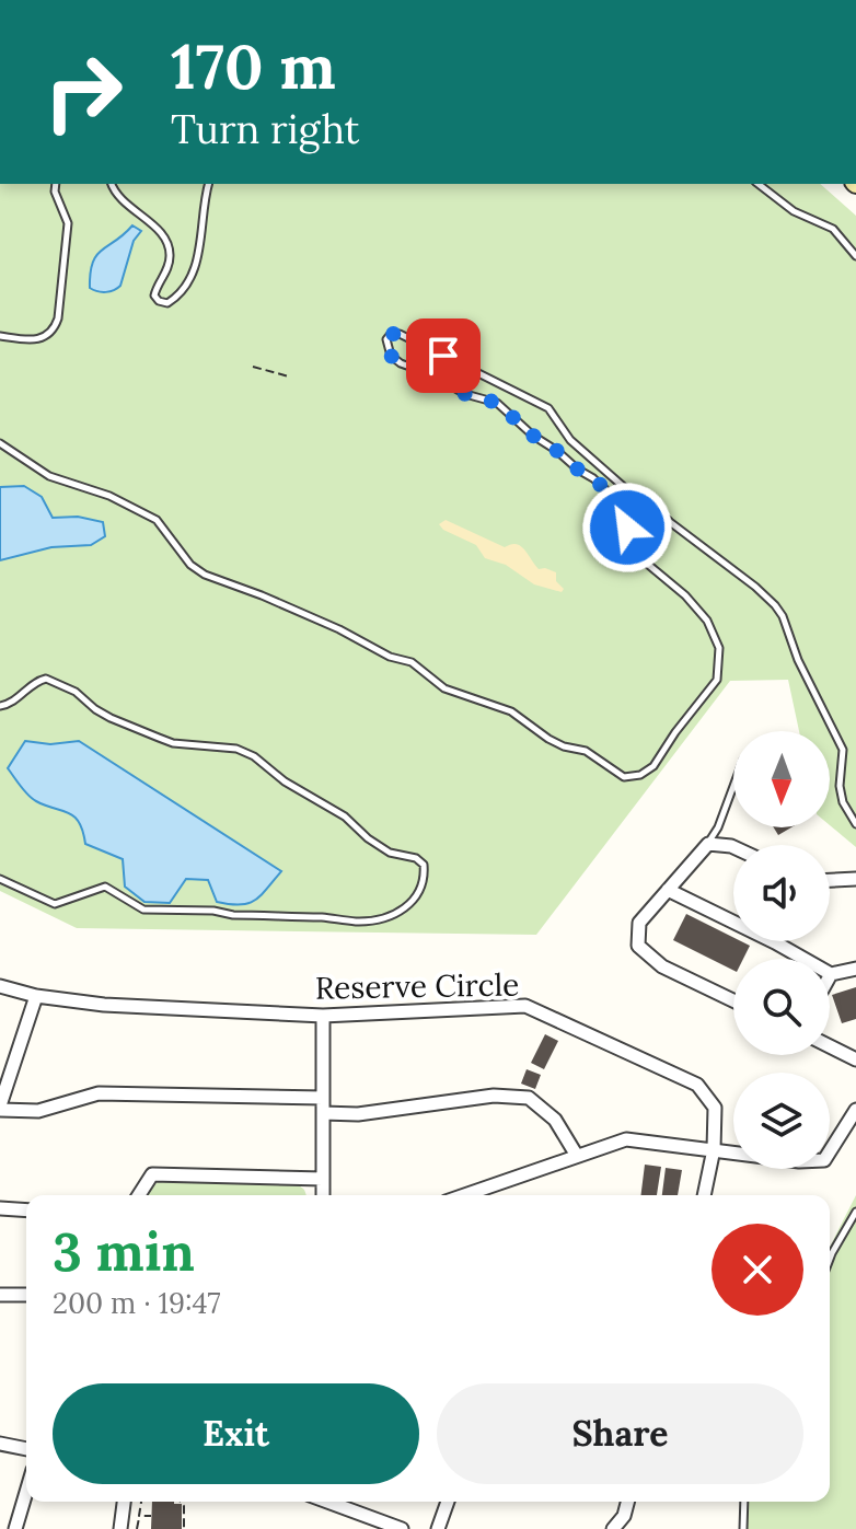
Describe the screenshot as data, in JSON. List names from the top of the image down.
{
  "streets": {
    "street": ["Reserve Circle"]
  },
  "north": "bottom",
  "page": {
    "turn": ["170 m", "Turn right"],
    "heading": ["3 min", "200 m · 19:47"],
    "buttons": ["Exit", "Share"]
  }
}
